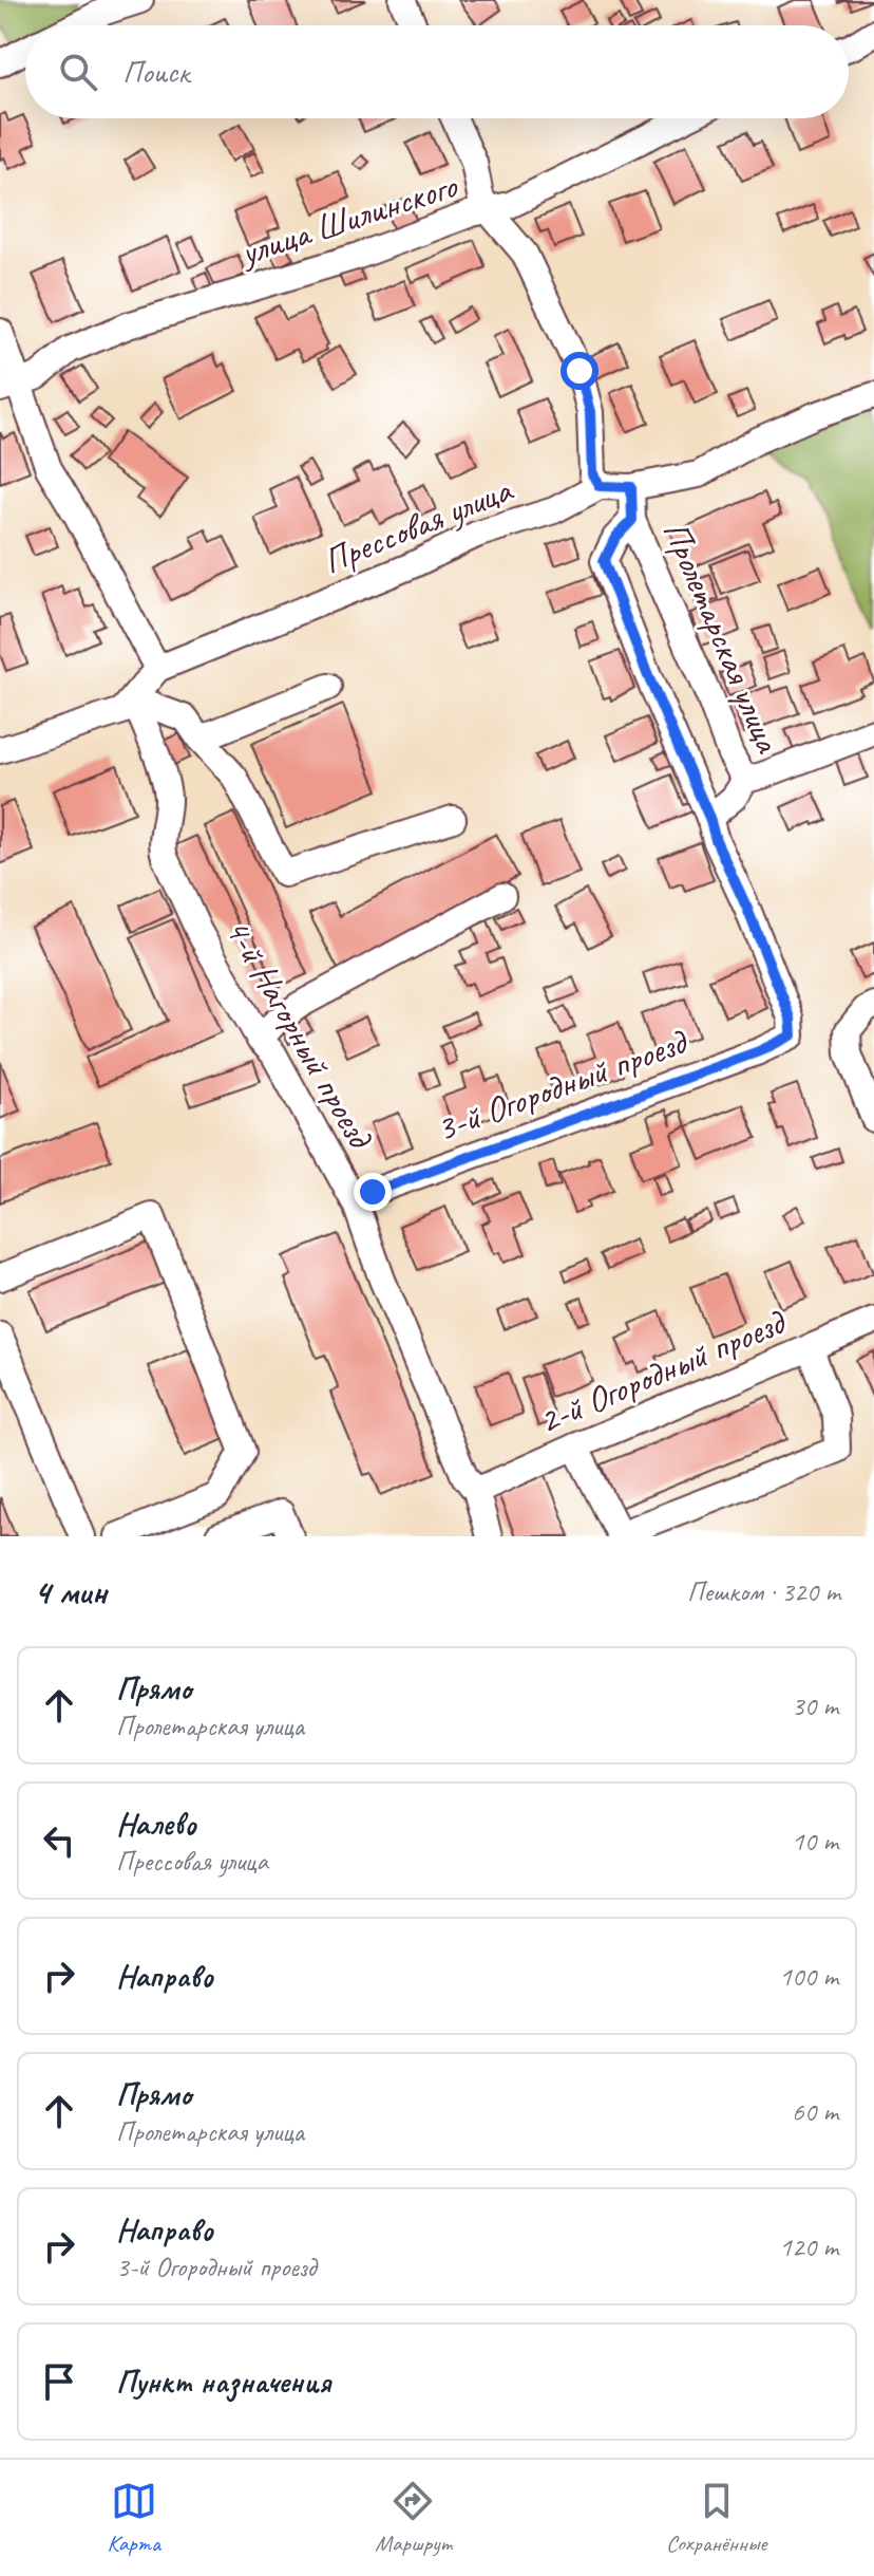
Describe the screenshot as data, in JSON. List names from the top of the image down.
{
  "streets": {
    "street": [
      "улица Шилинского",
      "Прессовая улица",
      "Пролетарская улица",
      "4-й Нагорный проезд",
      "3-й Огородный проезд",
      "2-й Огородный проезд"
    ]
  },
  "crossings": [
    ["Пролетарская улица", "3-й Огородный проезд"],
    ["4-й Нагорный проезд", "3-й Огородный проезд"],
    ["4-й Нагорный проезд", "2-й Огородный проезд"]
  ],
  "page": {
    "search": "Поиск",
    "heading": ["4 мин", "Пешком · 320 m"],
    "list": [
      ["Прямо", "Пролетарская улица", "30 m"],
      ["Налево", "Прессовая улица", "10 m"],
      ["Направо", "100 m"],
      ["Прямо", "Пролетарская улица", "60 m"],
      ["Направо", "3-й Огородный проезд", "120 m"],
      "Пункт назначения"
    ],
    "nav": ["Карта", "Маршрут", "Сохранённые"]
  }
}
